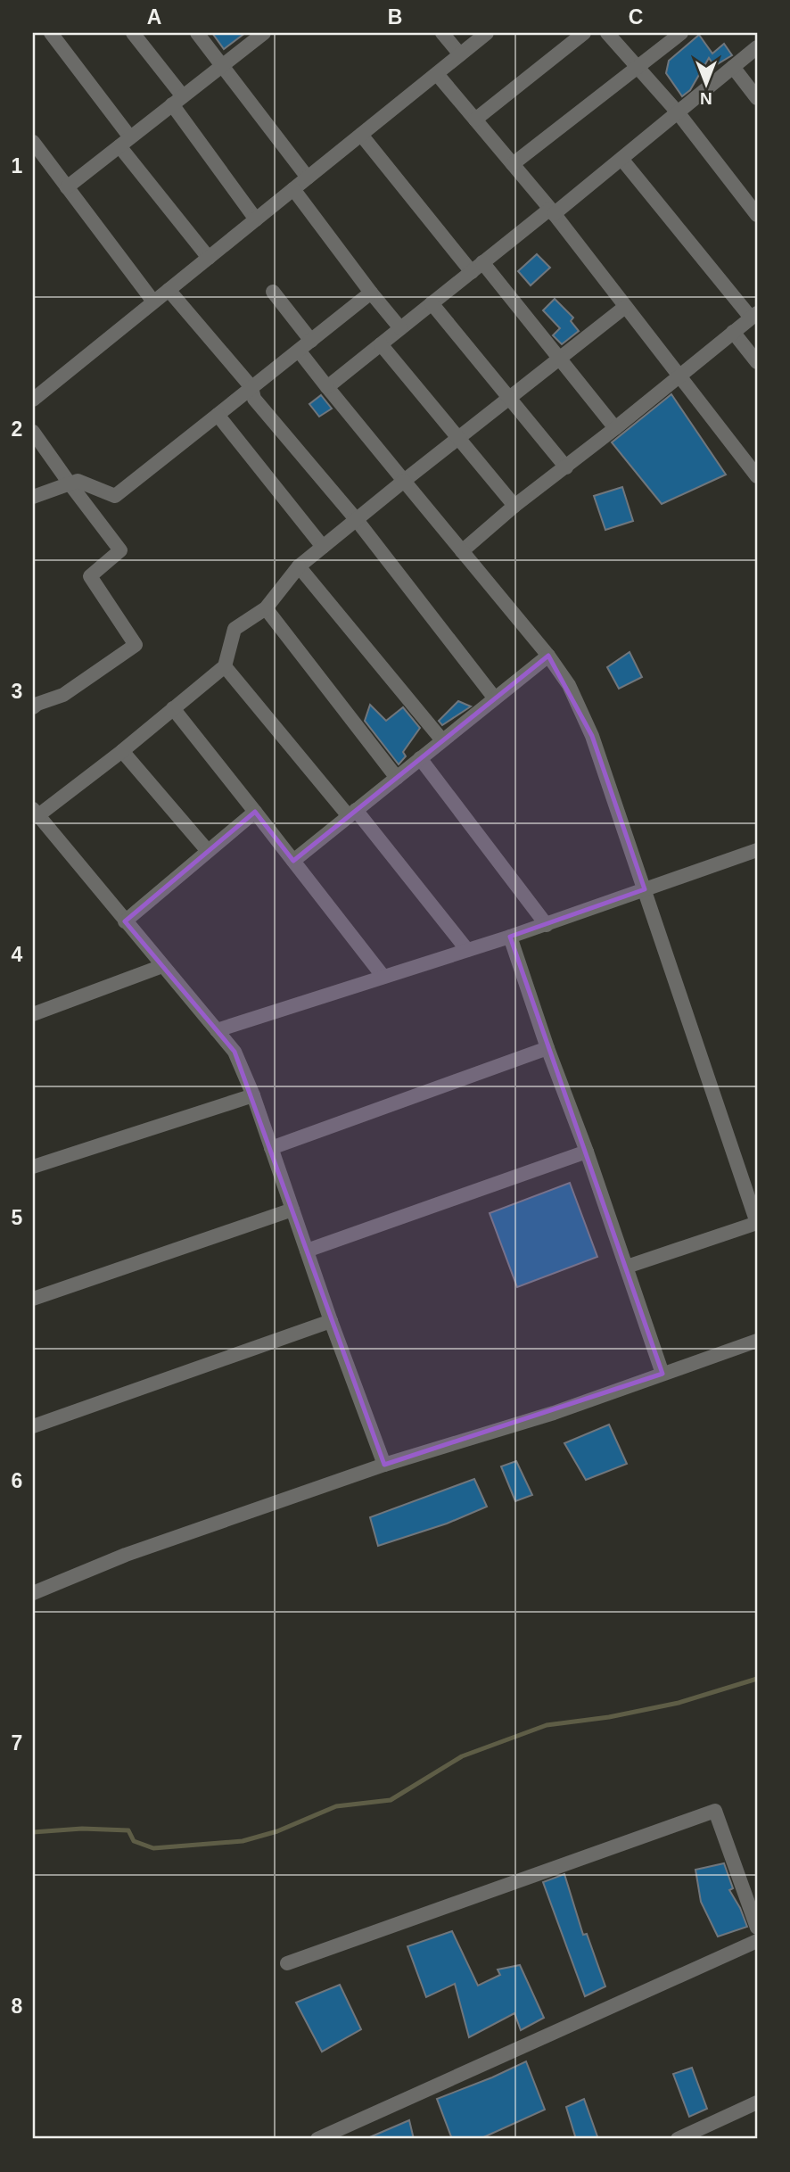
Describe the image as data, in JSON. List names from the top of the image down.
{
  "north": "bottom",
  "grid": {
    "columns": ["A", "B", "C"],
    "rows": [
      "1",
      "2",
      "3",
      "4",
      "5",
      "6",
      "7",
      "8"
    ]
  }
}
